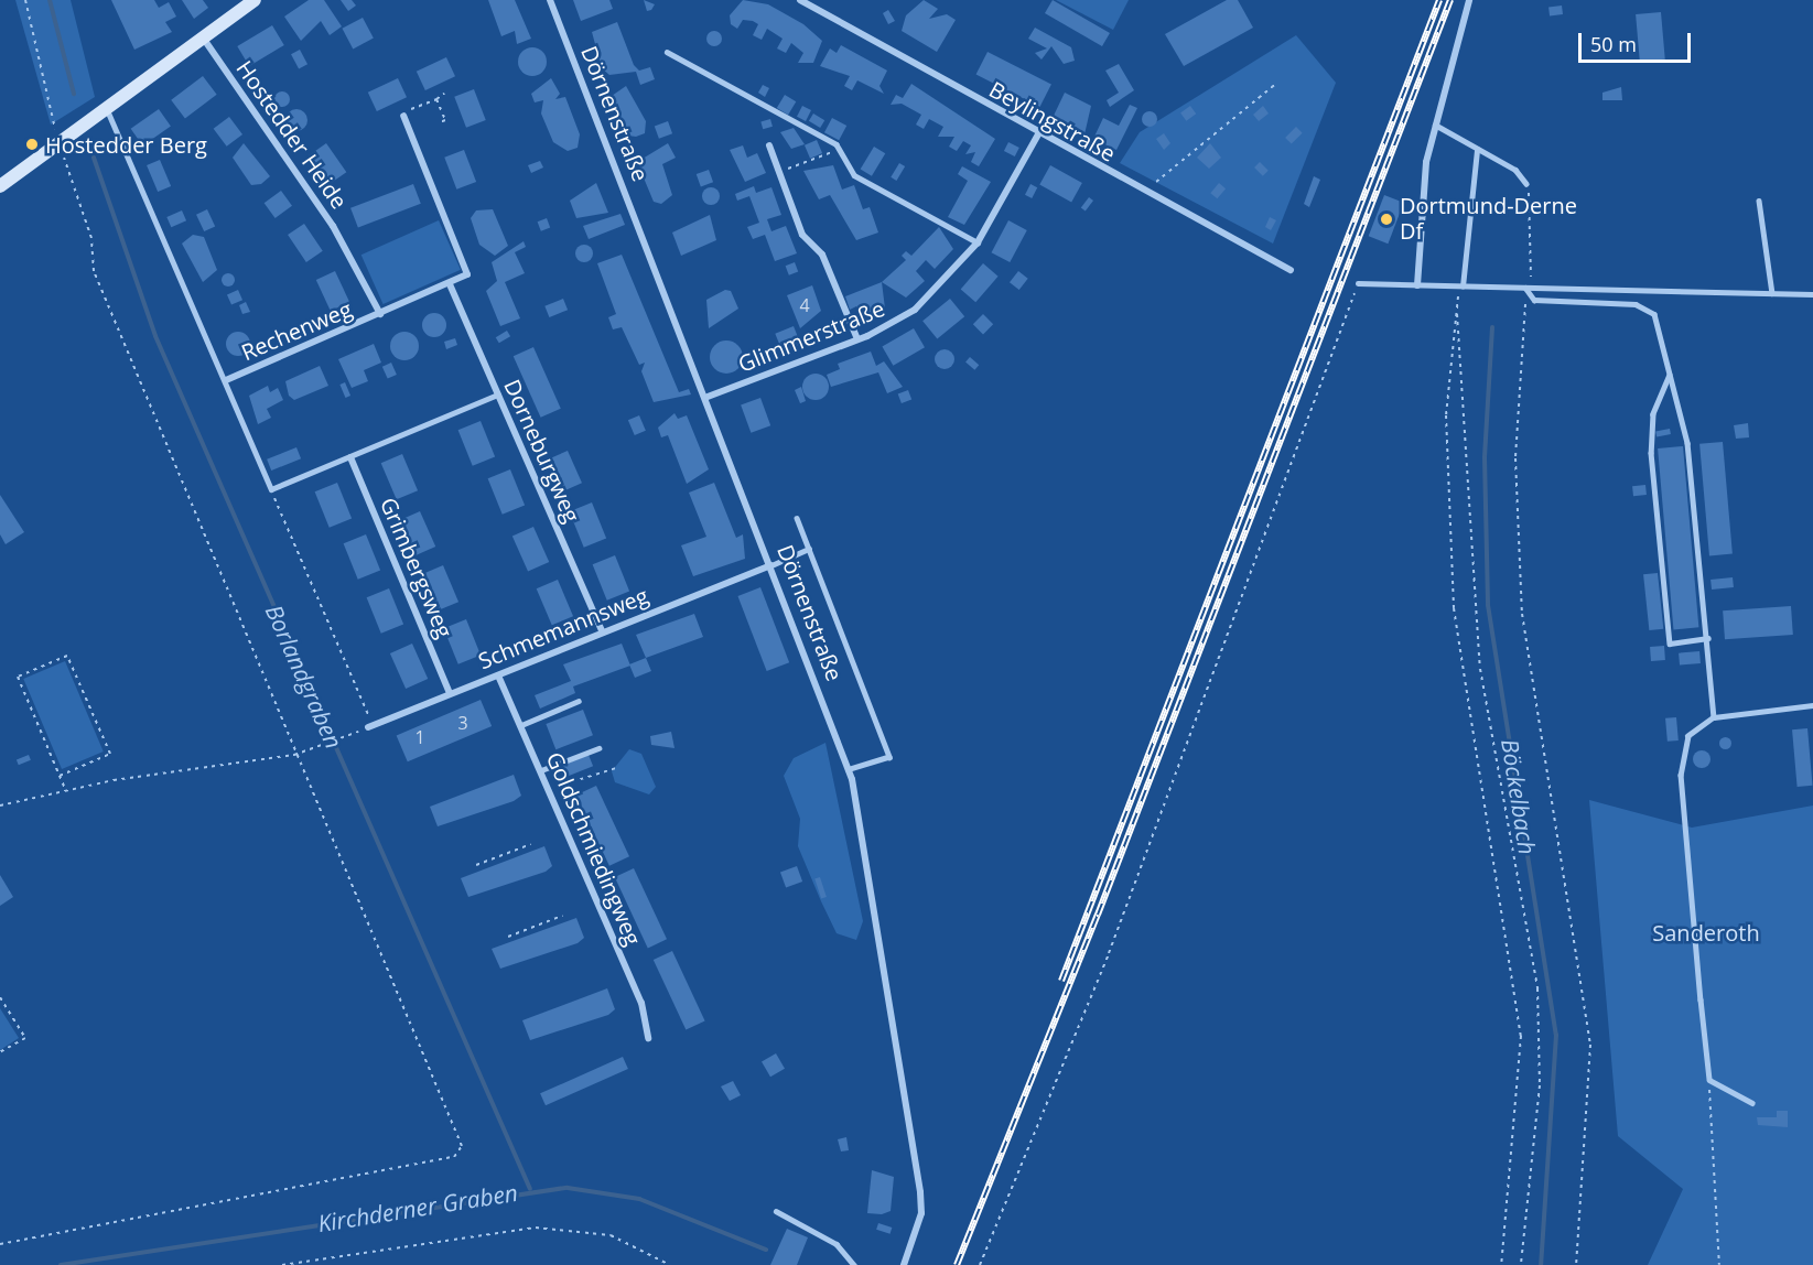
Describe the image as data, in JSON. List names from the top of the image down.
{
  "streets": {
    "street": [
      "Dörnenstraße",
      "Beylingstraße",
      "Hostedder Heide",
      "Rechenweg",
      "Glimmerstraße",
      "Dorneburgweg",
      "Grimbergsweg",
      "Schmemannsweg",
      "Goldschmiedingweg"
    ]
  },
  "crossings": [
    ["Dörnenstraße", "Glimmerstraße"],
    ["Dörnenstraße", "Schmemannsweg"],
    ["Beylingstraße", "Glimmerstraße"],
    ["Hostedder Heide", "Rechenweg"],
    ["Rechenweg", "Dorneburgweg"],
    ["Dorneburgweg", "Schmemannsweg"],
    ["Grimbergsweg", "Schmemannsweg"],
    ["Schmemannsweg", "Goldschmiedingweg"]
  ],
  "water": ["Borlandgraben", "Böckelbach", "Kirchderner Graben"],
  "parks": ["Sanderoth"],
  "places": ["Hostedder Berg", "Dortmund-Derne Df"],
  "house_numbers": ["4", "3", "1"],
  "scale_bar": "50 m"
}
